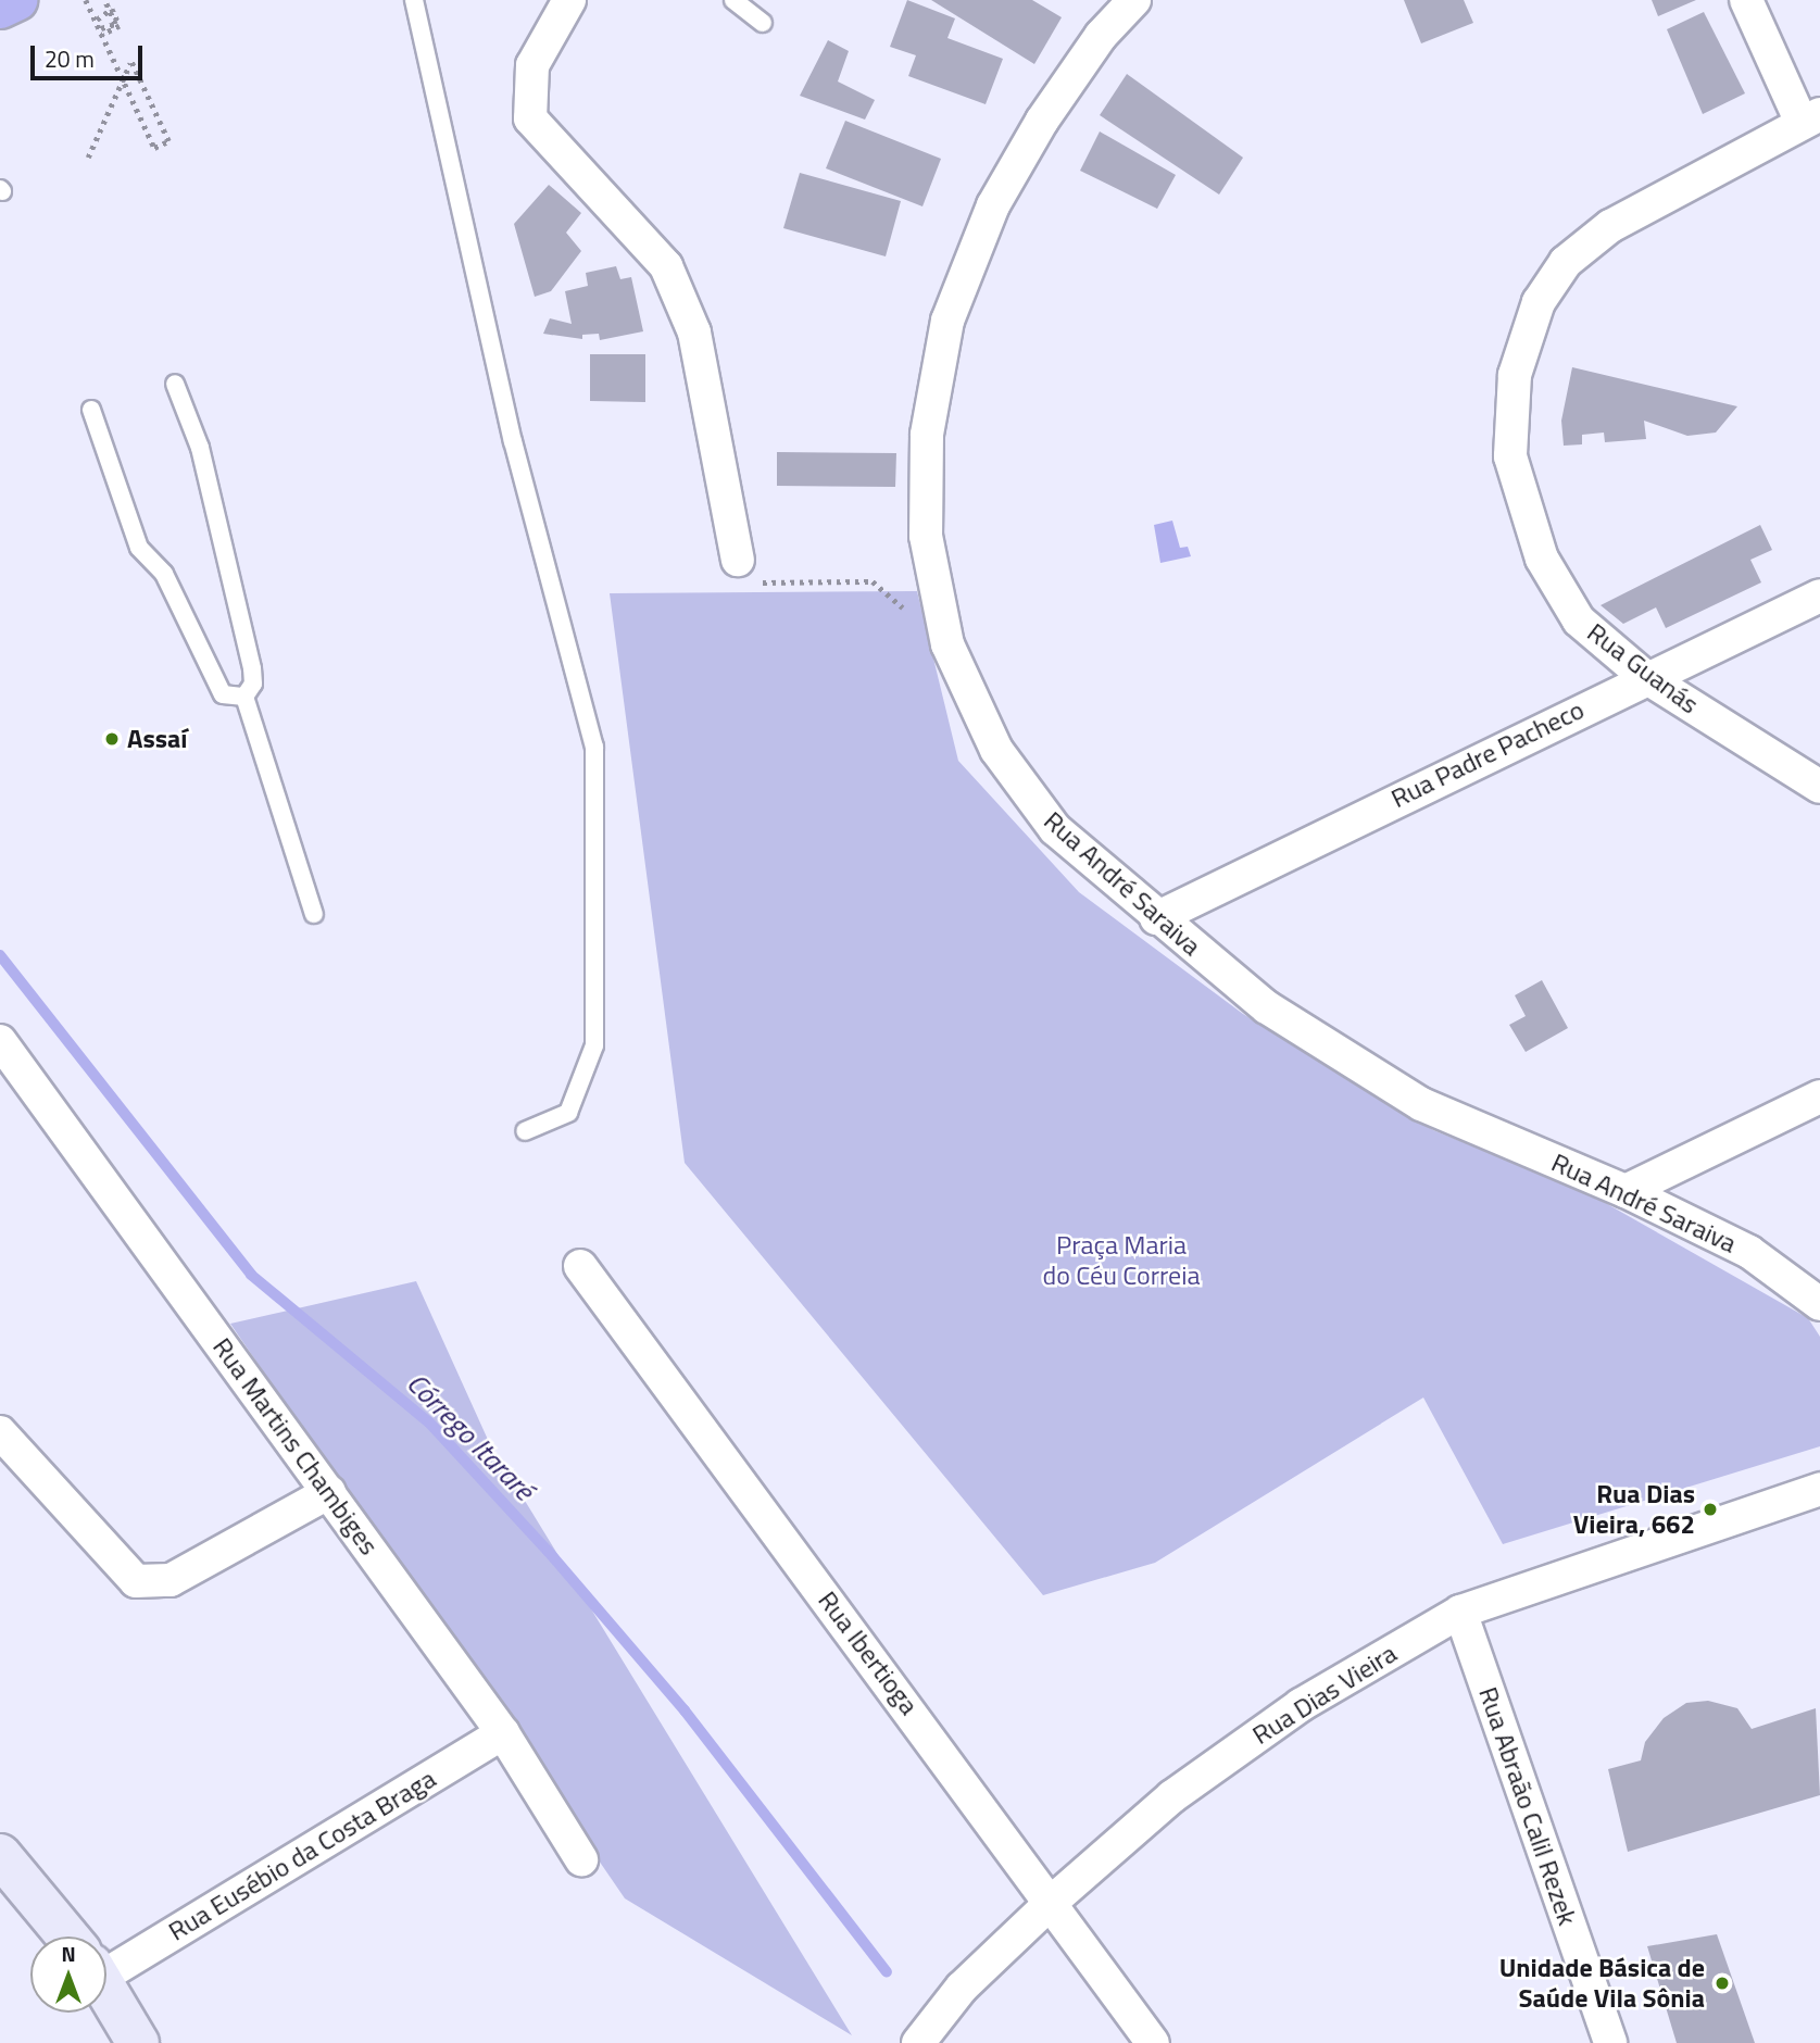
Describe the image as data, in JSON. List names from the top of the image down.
{
  "streets": {
    "street": [
      "Rua Guanás",
      "Rua Padre Pacheco",
      "Rua André Saraiva",
      "Rua Martins Chambiges",
      "Rua Ibertioga",
      "Rua Dias Vieira",
      "Rua Abraão Calil Rezek",
      "Rua Eusébio da Costa Braga"
    ]
  },
  "crossings": [
    ["Rua Guanás", "Rua Padre Pacheco"],
    ["Rua Padre Pacheco", "Rua André Saraiva"],
    ["Rua Martins Chambiges", "Rua Eusébio da Costa Braga"],
    ["Rua Ibertioga", "Rua Dias Vieira"],
    ["Rua Dias Vieira", "Rua Abraão Calil Rezek"]
  ],
  "water": ["Córrego Itararé"],
  "parks": ["Praça Maria do Céu Correia"],
  "places": ["Assaí", "Rua Dias Vieira, 662", "Unidade Básica de Saúde Vila Sônia"],
  "scale_bar": "20 m",
  "north": "top"
}
